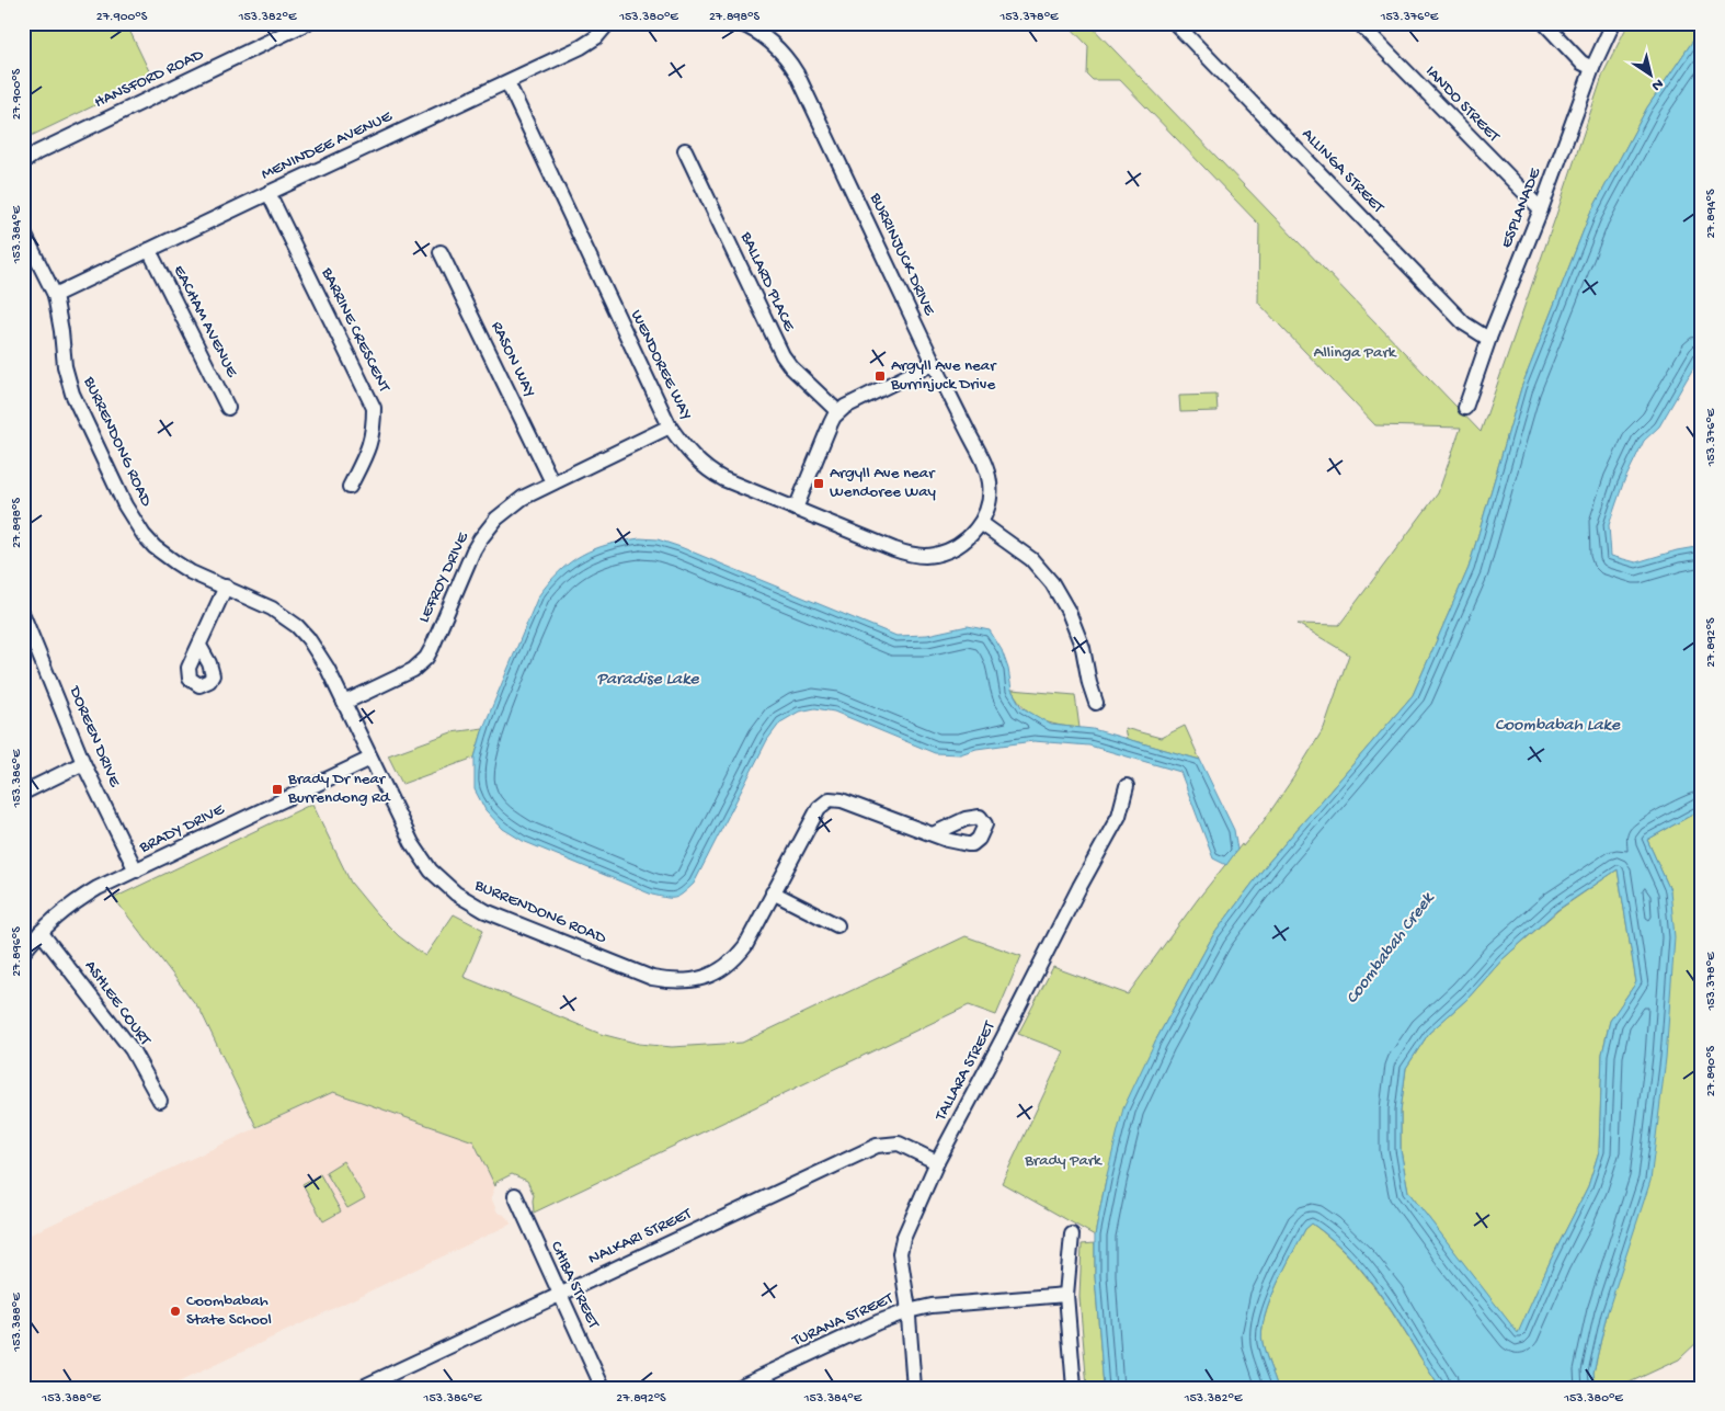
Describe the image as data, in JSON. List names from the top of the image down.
{
  "streets": {
    "street": [
      "HANSFORD ROAD",
      "IANDO STREET",
      "MENINDEE AVENUE",
      "ALLINGA STREET",
      "ESPLANADE",
      "BURRINJUCK DRIVE",
      "BALLARD PLACE",
      "EACHAM AVENUE",
      "BARRINE CRESCENT",
      "RASON WAY",
      "WENDOREE WAY",
      "BURRENDONG ROAD",
      "LEFROY DRIVE",
      "DOREEN DRIVE",
      "BRADY DRIVE",
      "ASHLEE COURT",
      "TALLARA STREET",
      "NALKARI STREET",
      "CHIBA STREET",
      "TURANA STREET"
    ]
  },
  "crossings": [
    ["IANDO STREET", "ESPLANADE"],
    ["MENINDEE AVENUE", "EACHAM AVENUE"],
    ["MENINDEE AVENUE", "BARRINE CRESCENT"],
    ["MENINDEE AVENUE", "WENDOREE WAY"],
    ["MENINDEE AVENUE", "BURRENDONG ROAD"],
    ["ALLINGA STREET", "ESPLANADE"],
    ["BURRINJUCK DRIVE", "BALLARD PLACE"],
    ["BURRINJUCK DRIVE", "WENDOREE WAY"],
    ["BALLARD PLACE", "WENDOREE WAY"],
    ["RASON WAY", "LEFROY DRIVE"],
    ["WENDOREE WAY", "LEFROY DRIVE"],
    ["BURRENDONG ROAD", "LEFROY DRIVE"],
    ["BURRENDONG ROAD", "BRADY DRIVE"],
    ["DOREEN DRIVE", "BRADY DRIVE"],
    ["BRADY DRIVE", "ASHLEE COURT"],
    ["TALLARA STREET", "NALKARI STREET"],
    ["TALLARA STREET", "TURANA STREET"],
    ["NALKARI STREET", "CHIBA STREET"]
  ],
  "water": ["Paradise Lake", "Coombabah Lake", "Coombabah Creek"],
  "parks": ["Allinga Park", "Brady Park"],
  "places": {
    "transit": ["Argyll Ave near Burrinjuck Drive", "Argyll Ave near Wendoree Way", "Brady Dr near Burrendong Rd"],
    "other": ["Coombabah State School"]
  },
  "north": "bottom right",
  "coordinates": [
    "27.900°S",
    "153.382°E",
    "153.380°E",
    "27.898°S",
    "153.378°E",
    "153.376°E",
    "27.894°S",
    "153.384°E",
    "27.892°S",
    "153.386°E",
    "27.896°S",
    "27.890°S",
    "153.388°E"
  ]
}
